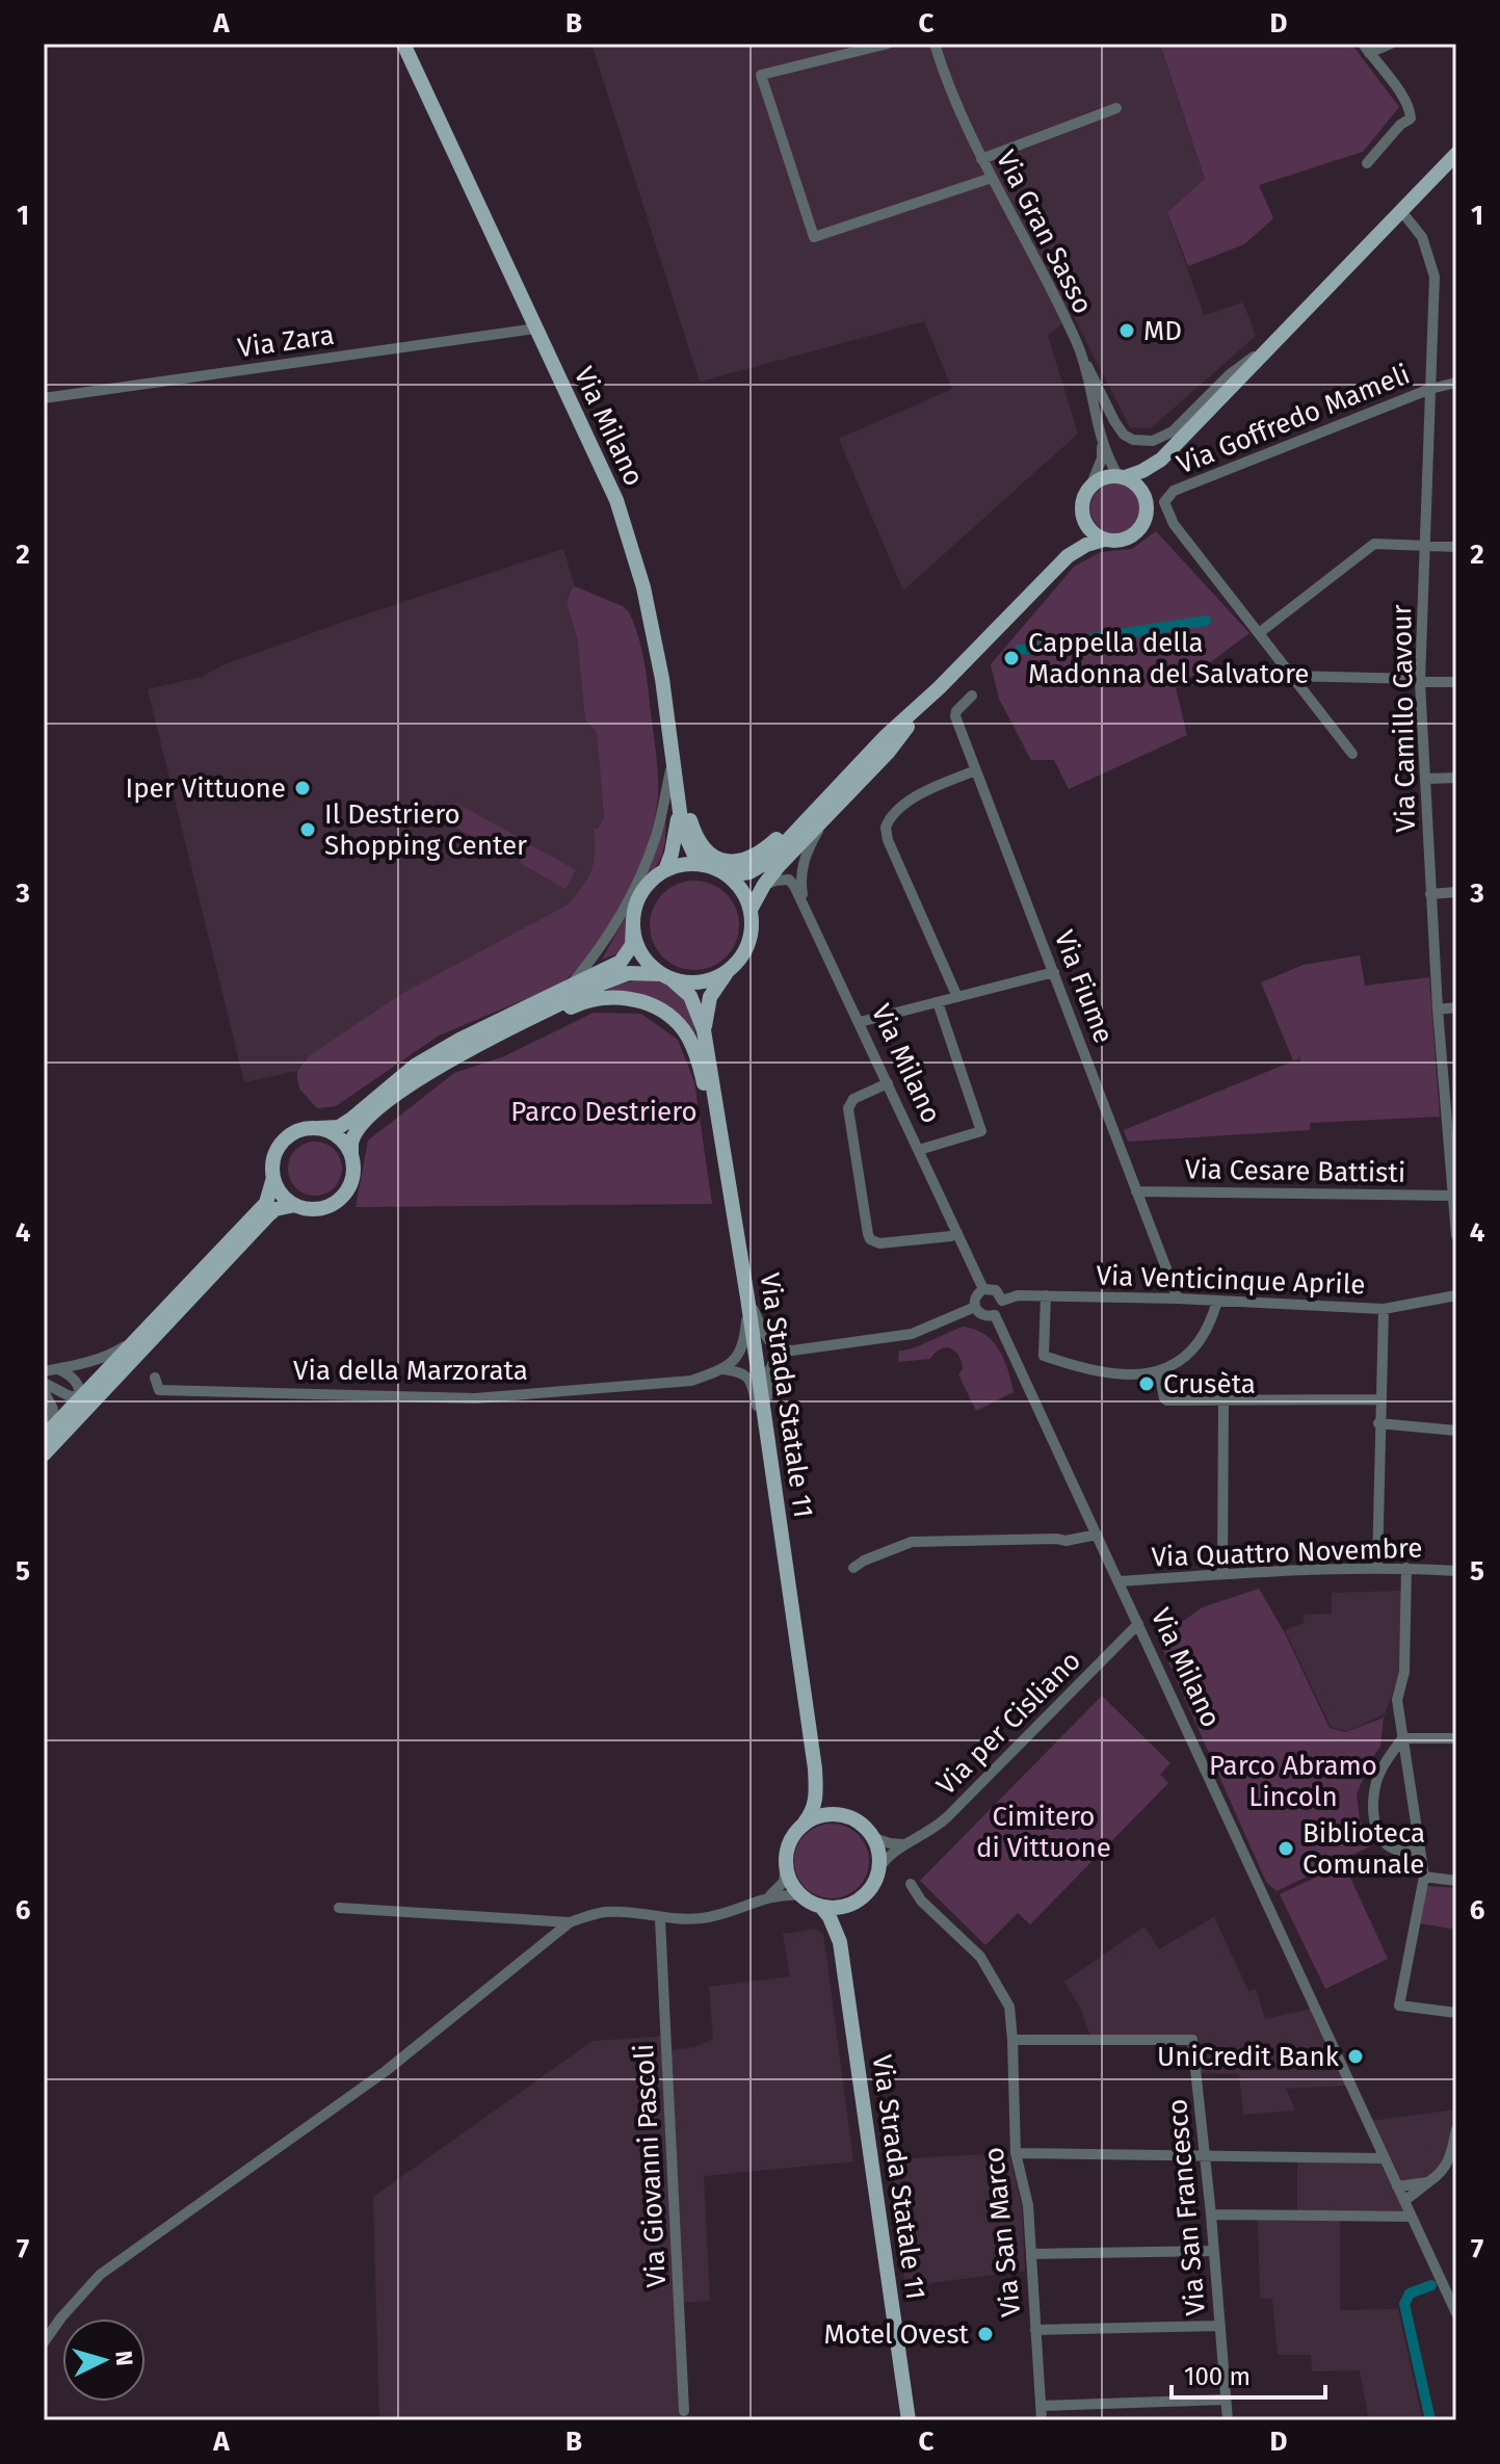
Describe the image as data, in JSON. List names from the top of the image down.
{
  "streets": {
    "main road": ["Via Milano", "Via Strada Statale 11"],
    "street": [
      "Via Gran Sasso",
      "Via Zara",
      "Via Goffredo Mameli",
      "Via Camillo Cavour",
      "Via Fiume",
      "Via Cesare Battisti",
      "Via Venticinque Aprile",
      "Via della Marzorata",
      "Via Quattro Novembre",
      "Via per Cisliano",
      "Via Giovanni Pascoli",
      "Via San Francesco",
      "Via San Marco"
    ]
  },
  "crossings": [
    ["Via Zara", "Via Milano"],
    ["Via Goffredo Mameli", "Via Camillo Cavour"],
    ["Via Milano", "Via Venticinque Aprile"],
    ["Via Milano", "Via Quattro Novembre"],
    ["Via Milano", "Via per Cisliano"],
    ["Via Camillo Cavour", "Via Cesare Battisti"],
    ["Via Fiume", "Via Cesare Battisti"],
    ["Via Fiume", "Via Venticinque Aprile"],
    ["Via Strada Statale 11", "Via per Cisliano"],
    ["Via San Francesco", "Via San Marco"]
  ],
  "parks": ["Parco Destriero", "Parco Abramo Lincoln", "Cimitero di Vittuone"],
  "places": [
    "MD",
    "Cappella della Madonna del Salvatore",
    "Iper Vittuone",
    "Il Destriero Shopping Center",
    "Crusèta",
    "Biblioteca Comunale",
    "UniCredit Bank",
    "Motel Ovest"
  ],
  "scale_bar": "100 m",
  "north": "right",
  "grid": {
    "columns": [
      "A",
      "B",
      "C",
      "D"
    ],
    "rows": [
      "1",
      "2",
      "3",
      "4",
      "5",
      "6",
      "7"
    ]
  }
}
